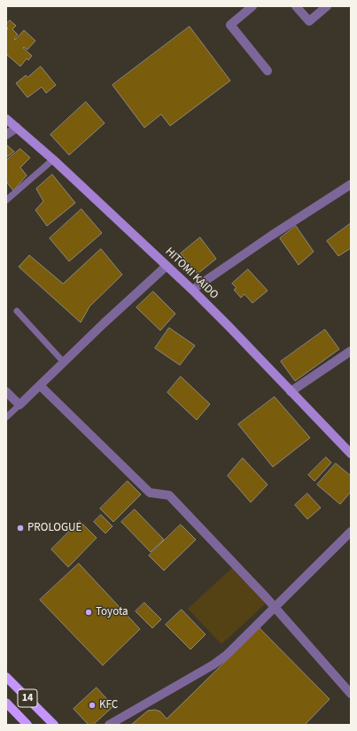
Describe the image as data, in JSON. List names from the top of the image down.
{
  "streets": {
    "main road": ["HITOMI KAIDO", "14"]
  },
  "places": ["PROLOGUE", "Toyota", "KFC"]
}
